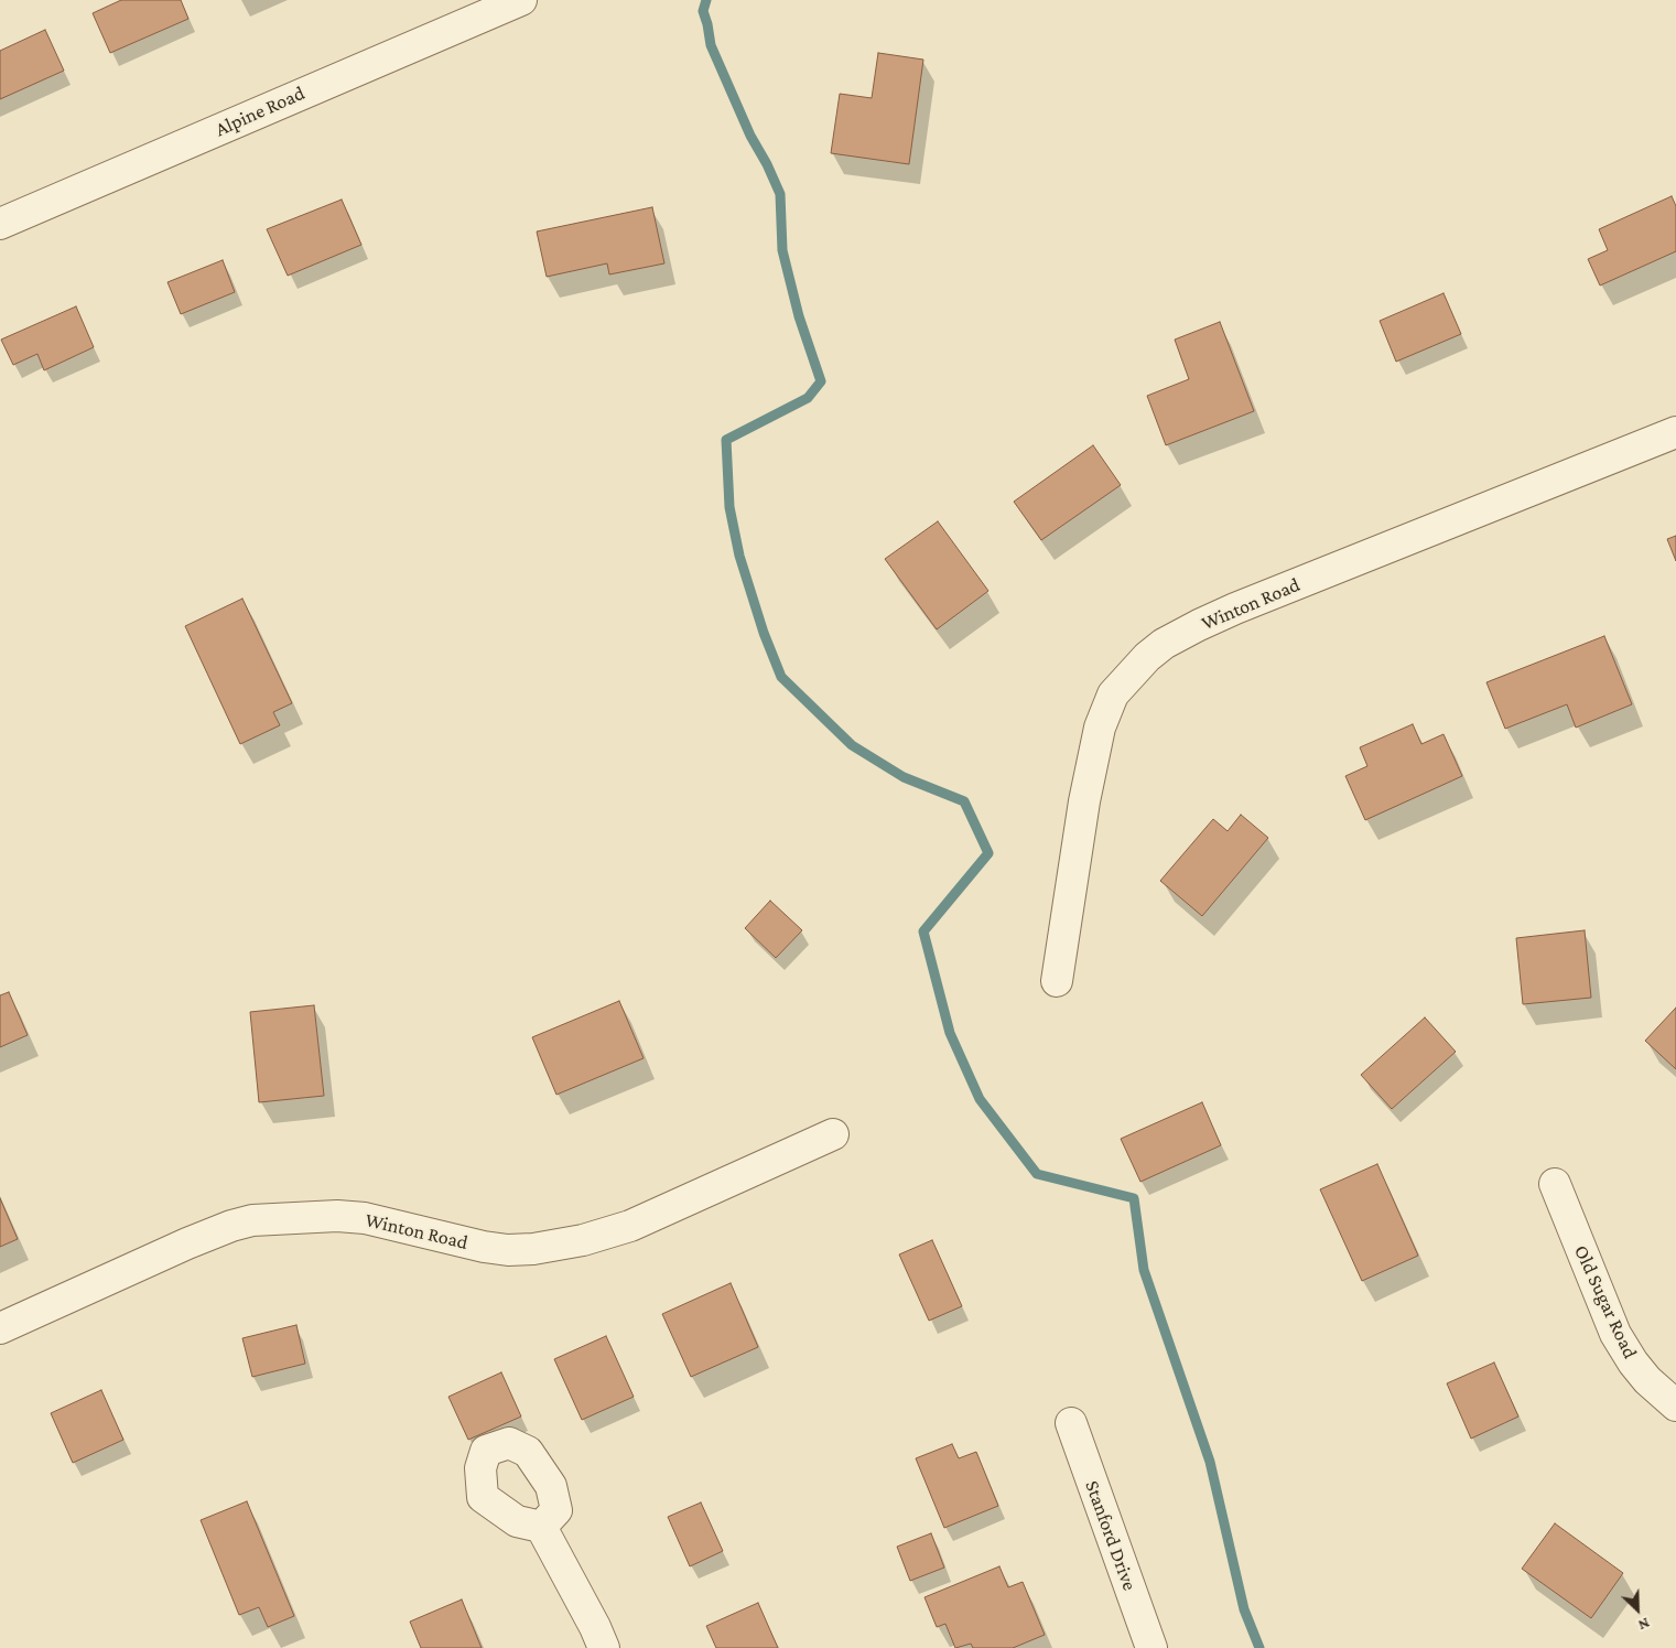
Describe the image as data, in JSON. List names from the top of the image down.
{
  "streets": {
    "street": [
      "Alpine Road",
      "Winton Road",
      "Old Sugar Road",
      "Stanford Drive"
    ]
  },
  "north": "bottom right"
}
